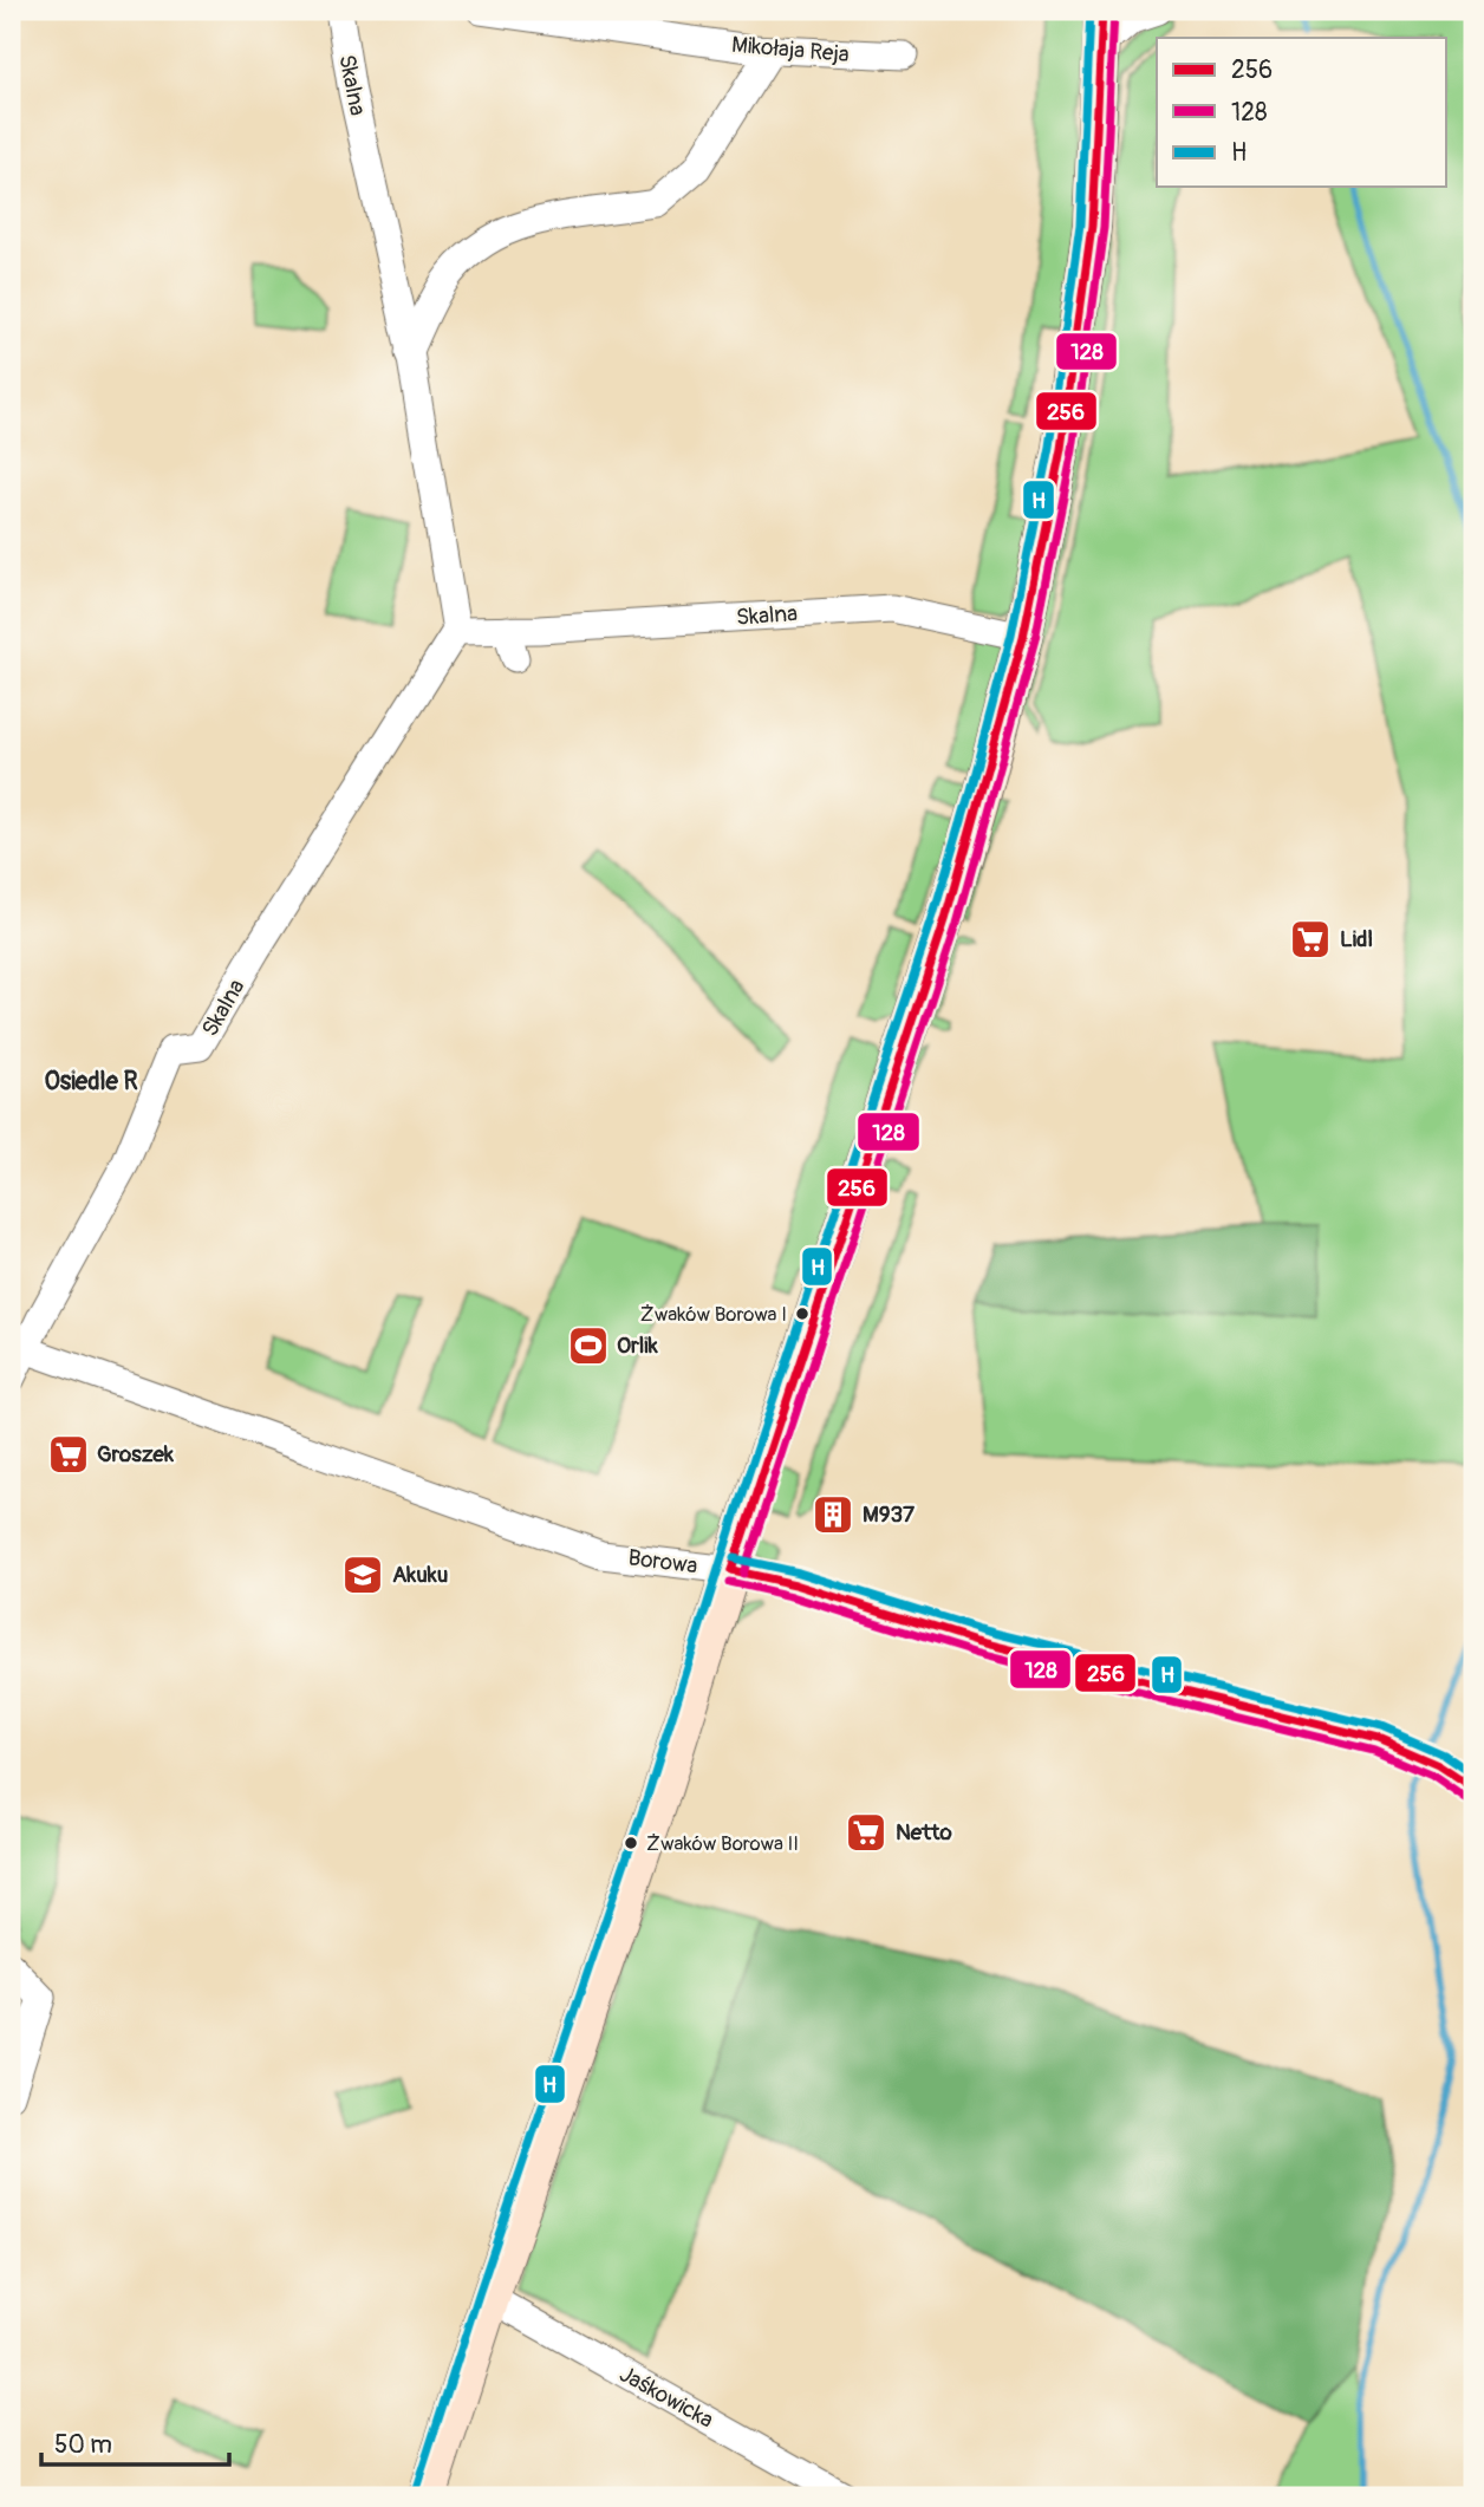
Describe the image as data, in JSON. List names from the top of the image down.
{
  "streets": {
    "street": [
      "Mikołaja Reja",
      "Skalna",
      "Borowa",
      "Jaśkowicka"
    ]
  },
  "crossings": [
    ["Skalna", "Borowa"]
  ],
  "districts": ["Osiedle R"],
  "places": {
    "supermarket": ["Lidl", "Groszek", "Netto"],
    "other": ["Żwaków Borowa I", "Żwaków Borowa II"],
    "sports": ["Orlik"],
    "building": ["M937"],
    "school or university": ["Akuku"]
  },
  "lines": ["transit line 256", "transit line H", "transit line 128"],
  "legend": ["256", "128", "H"],
  "scale_bar": "50 m"
}
